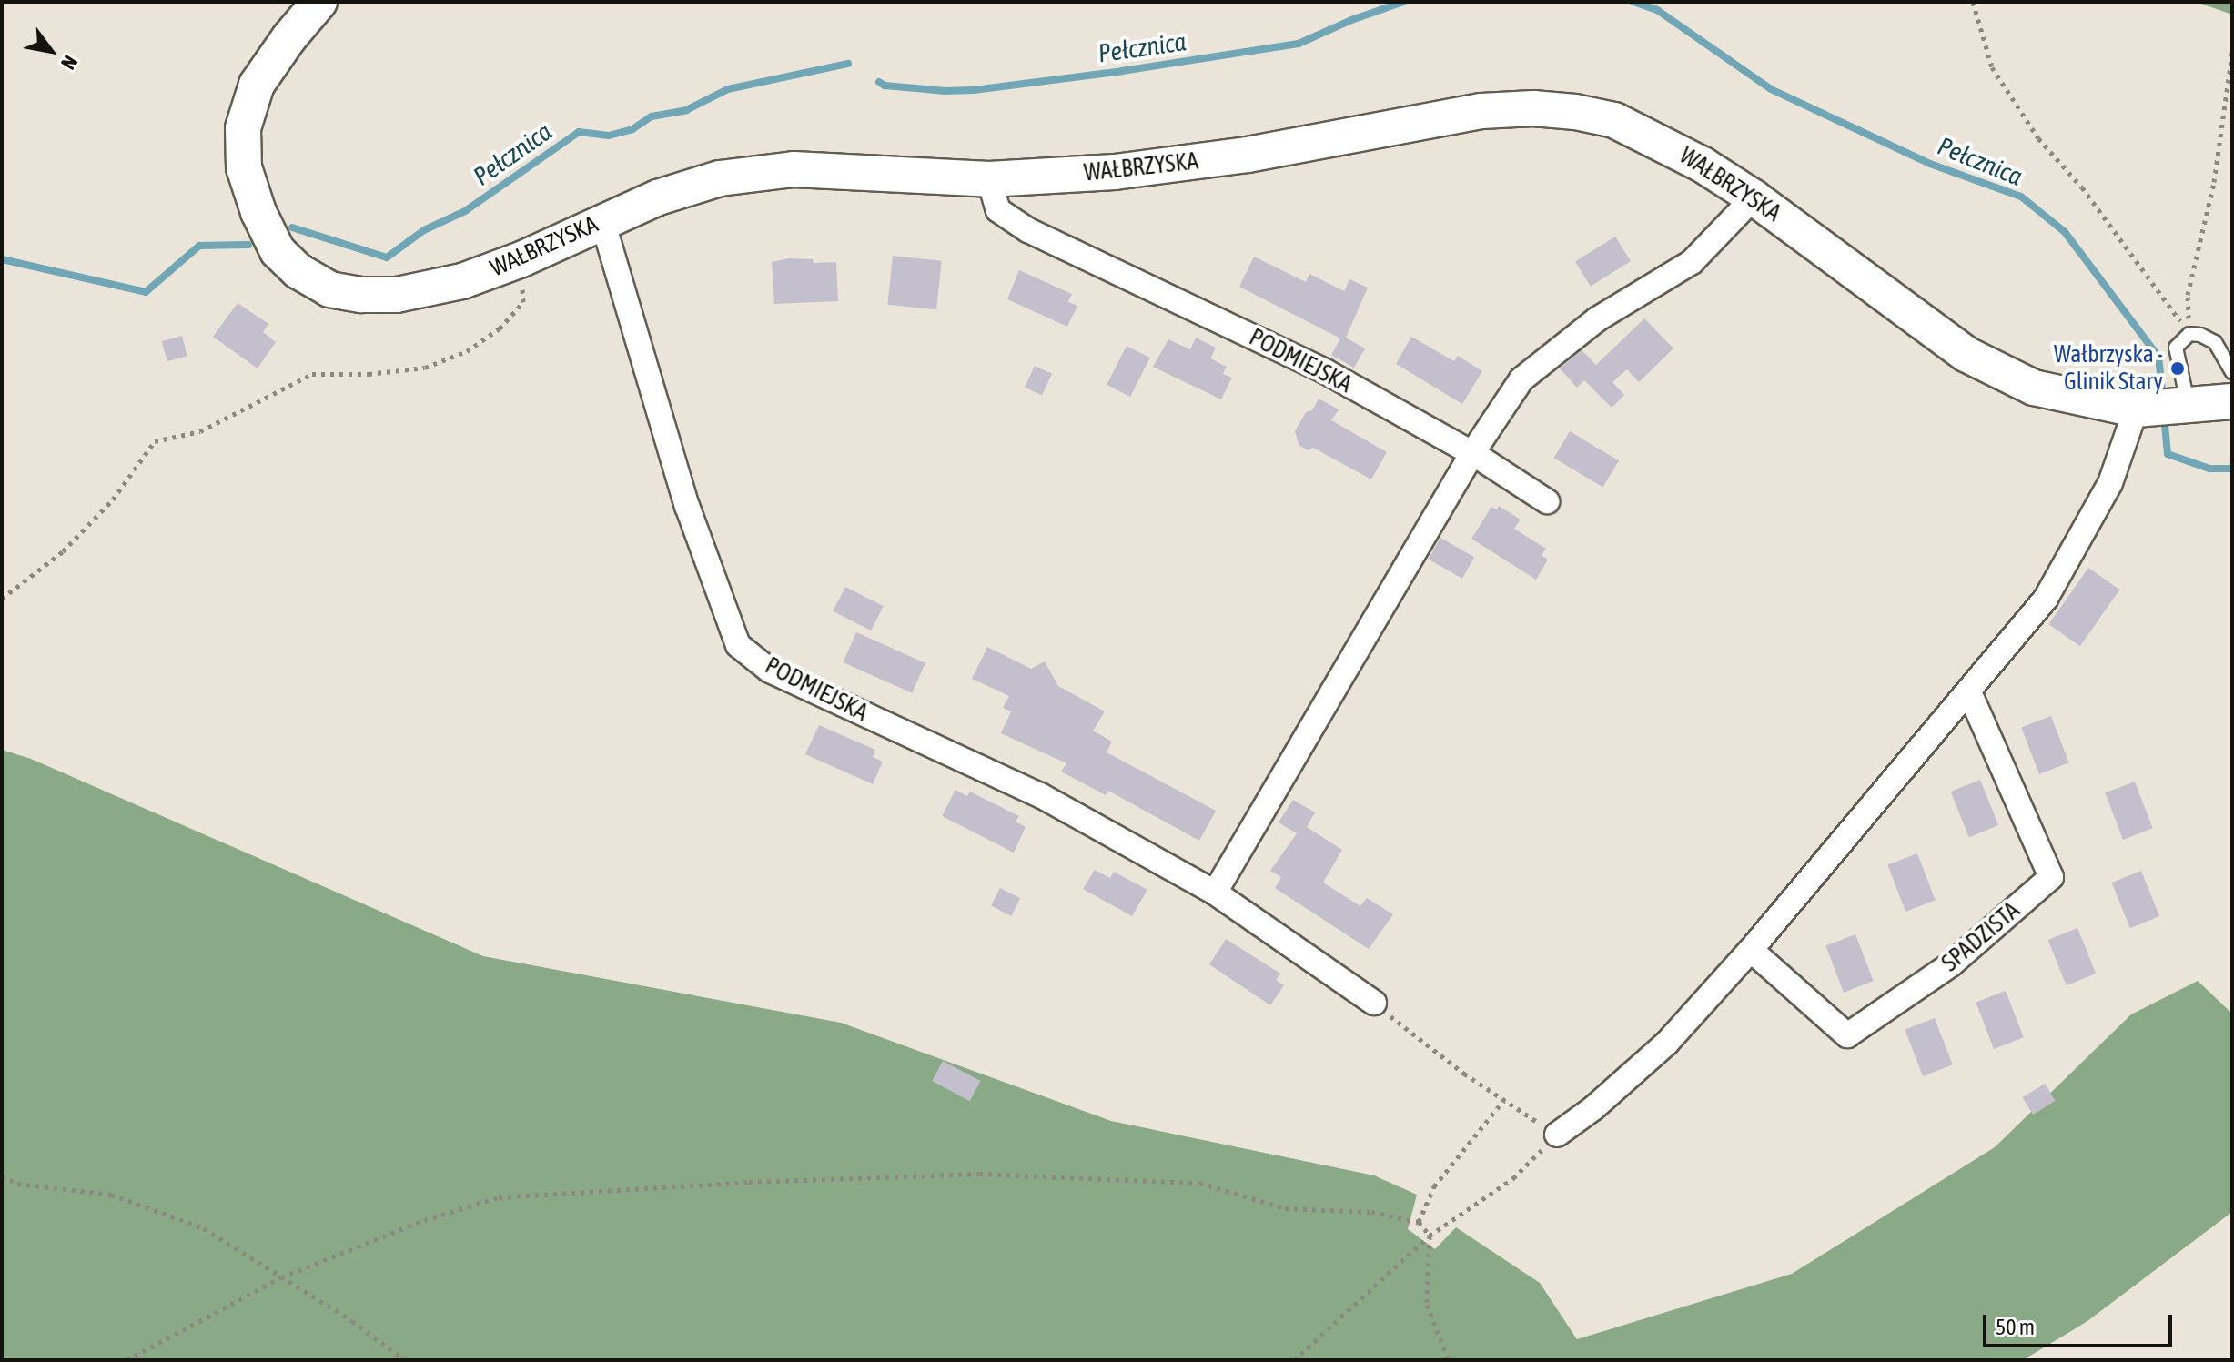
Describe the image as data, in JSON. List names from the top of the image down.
{
  "streets": {
    "main road": ["WAŁBRZYSKA"],
    "street": ["PODMIEJSKA", "SPADZISTA"]
  },
  "crossings": [
    ["WAŁBRZYSKA", "PODMIEJSKA"]
  ],
  "water": ["Pełcznica"],
  "places": ["Wałbrzyska - Glinik Stary"],
  "scale_bar": "50 m",
  "north": "bottom right"
}
